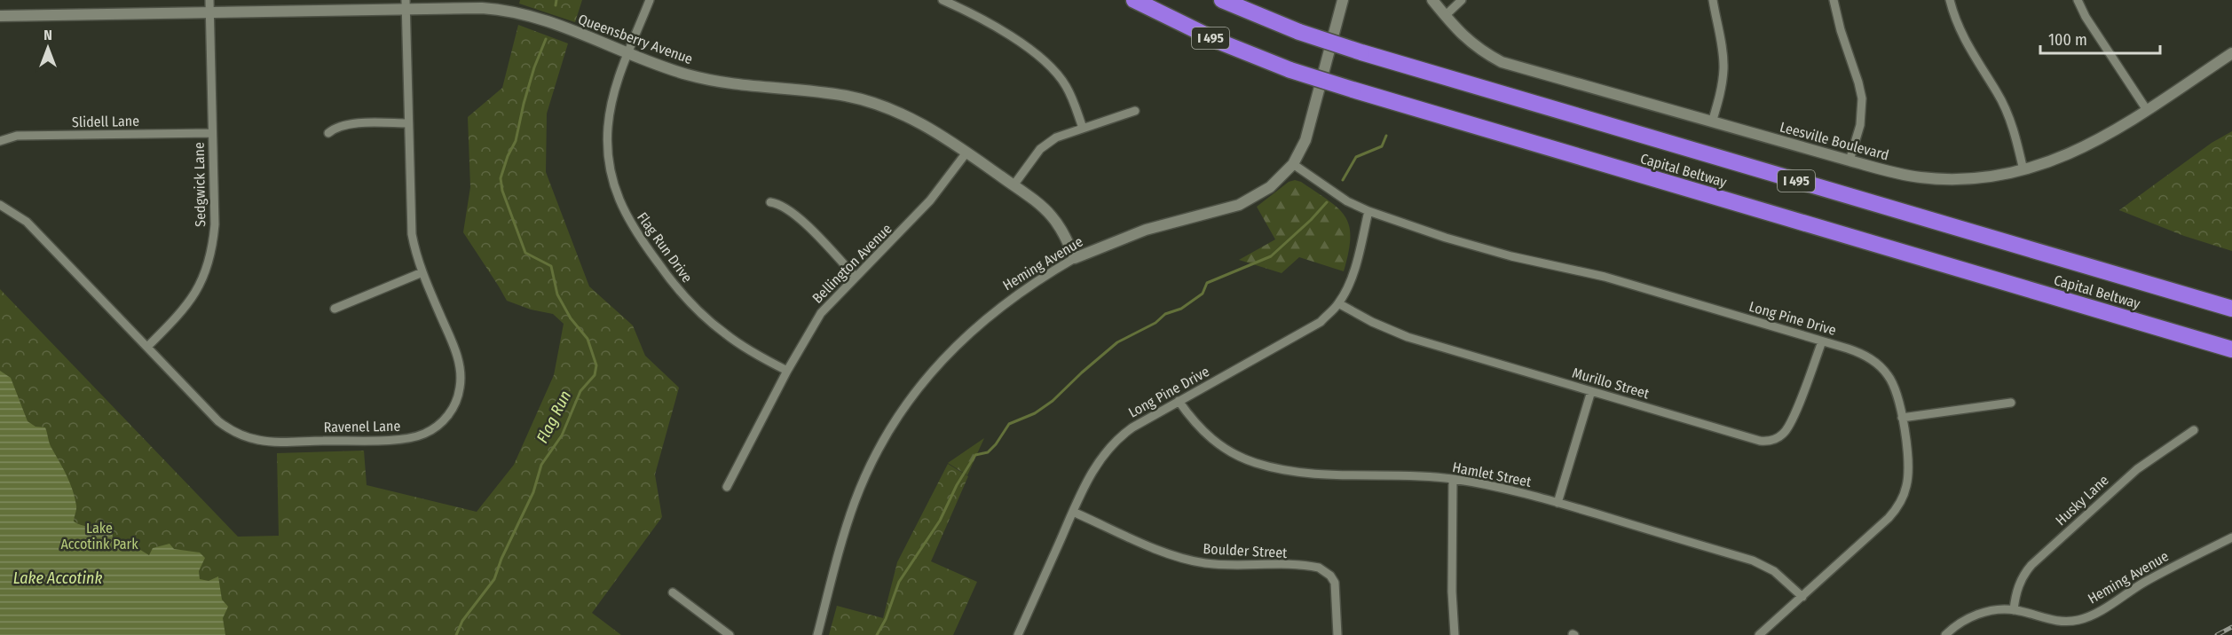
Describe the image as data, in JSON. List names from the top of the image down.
{
  "streets": {
    "highway": ["I 495", "Capital Beltway"],
    "street": [
      "Queensberry Avenue",
      "Slidell Lane",
      "Leesville Boulevard",
      "Sedgwick Lane",
      "Flag Run Drive",
      "Bellington Avenue",
      "Heming Avenue",
      "Long Pine Drive",
      "Murillo Street",
      "Ravenel Lane",
      "Hamlet Street",
      "Husky Lane",
      "Boulder Street"
    ]
  },
  "crossings": [
    ["Queensberry Avenue", "Sedgwick Lane"],
    ["Queensberry Avenue", "Flag Run Drive"],
    ["Queensberry Avenue", "Bellington Avenue"],
    ["Queensberry Avenue", "Heming Avenue"],
    ["Queensberry Avenue", "Ravenel Lane"],
    ["Slidell Lane", "Sedgwick Lane"],
    ["Sedgwick Lane", "Ravenel Lane"],
    ["Flag Run Drive", "Bellington Avenue"],
    ["Heming Avenue", "Long Pine Drive"],
    ["Heming Avenue", "Husky Lane"],
    ["Long Pine Drive", "Murillo Street"],
    ["Long Pine Drive", "Hamlet Street"],
    ["Long Pine Drive", "Boulder Street"]
  ],
  "water": ["Flag Run", "Lake Accotink"],
  "parks": ["Lake Accotink Park"],
  "scale_bar": "100 m",
  "north": "top"
}
